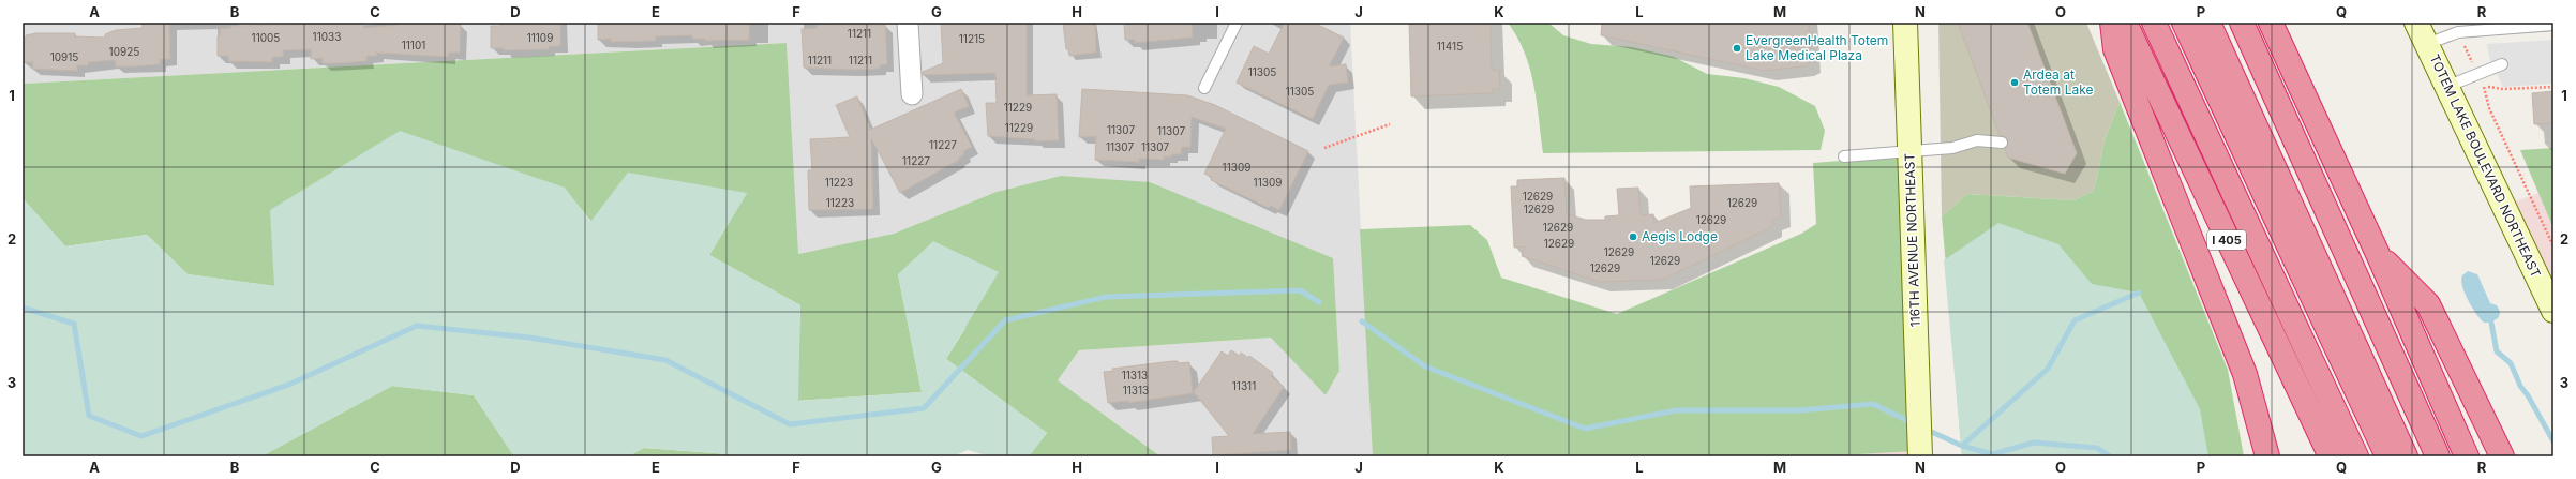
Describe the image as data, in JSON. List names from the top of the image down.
{
  "streets": {
    "highway": ["I 405"],
    "street": ["TOTEM LAKE BOULEVARD NORTHEAST", "116TH AVENUE NORTHEAST"]
  },
  "places": ["EvergreenHealth Totem Lake Medical Plaza", "Ardea at Totem Lake", "Aegis Lodge"],
  "house_numbers": [
    "11211",
    "11033",
    "11005",
    "11109",
    "11215",
    "11101",
    "11415",
    "10925",
    "10915",
    "11211",
    "11211",
    "11305",
    "11305",
    "11229",
    "11229",
    "11307",
    "11307",
    "11227",
    "11307",
    "11307",
    "11227",
    "11309",
    "11223",
    "11309",
    "12629",
    "11223",
    "12629",
    "12629",
    "12629",
    "12629",
    "12629",
    "12629",
    "12629",
    "12629",
    "11313",
    "11311",
    "11313"
  ],
  "grid": {
    "columns": [
      "A",
      "B",
      "C",
      "D",
      "E",
      "F",
      "G",
      "H",
      "I",
      "J",
      "K",
      "L",
      "M",
      "N",
      "O",
      "P",
      "Q",
      "R"
    ],
    "rows": ["1", "2", "3"]
  }
}
